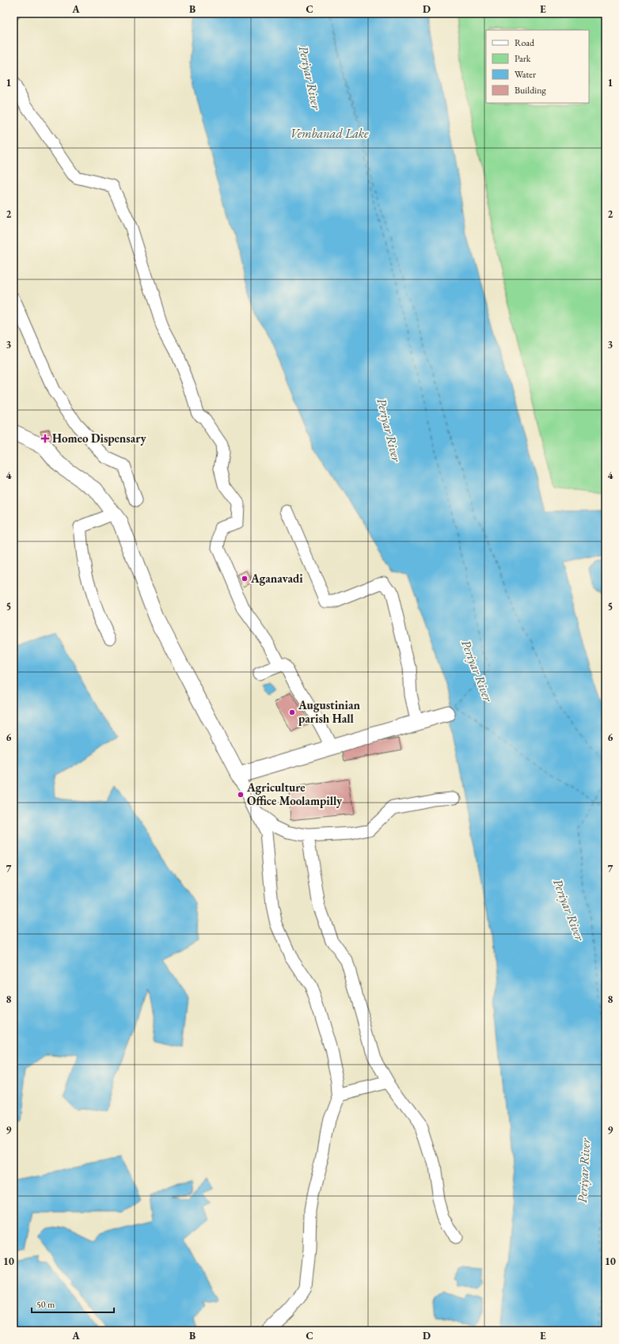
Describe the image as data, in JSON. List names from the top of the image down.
{
  "water": ["Periyar River", "Vembanad Lake"],
  "places": {
    "health": ["Homeo Dispensary"],
    "other": ["Aganavadi", "Augustinian parish Hall", "Agriculture Office Moolampilly"]
  },
  "legend": [
    "Road",
    "Park",
    "Water",
    "Building"
  ],
  "scale_bar": "50 m",
  "grid": {
    "columns": [
      "A",
      "B",
      "C",
      "D",
      "E"
    ],
    "rows": [
      "1",
      "2",
      "3",
      "4",
      "5",
      "6",
      "7",
      "8",
      "9",
      "10"
    ]
  }
}
